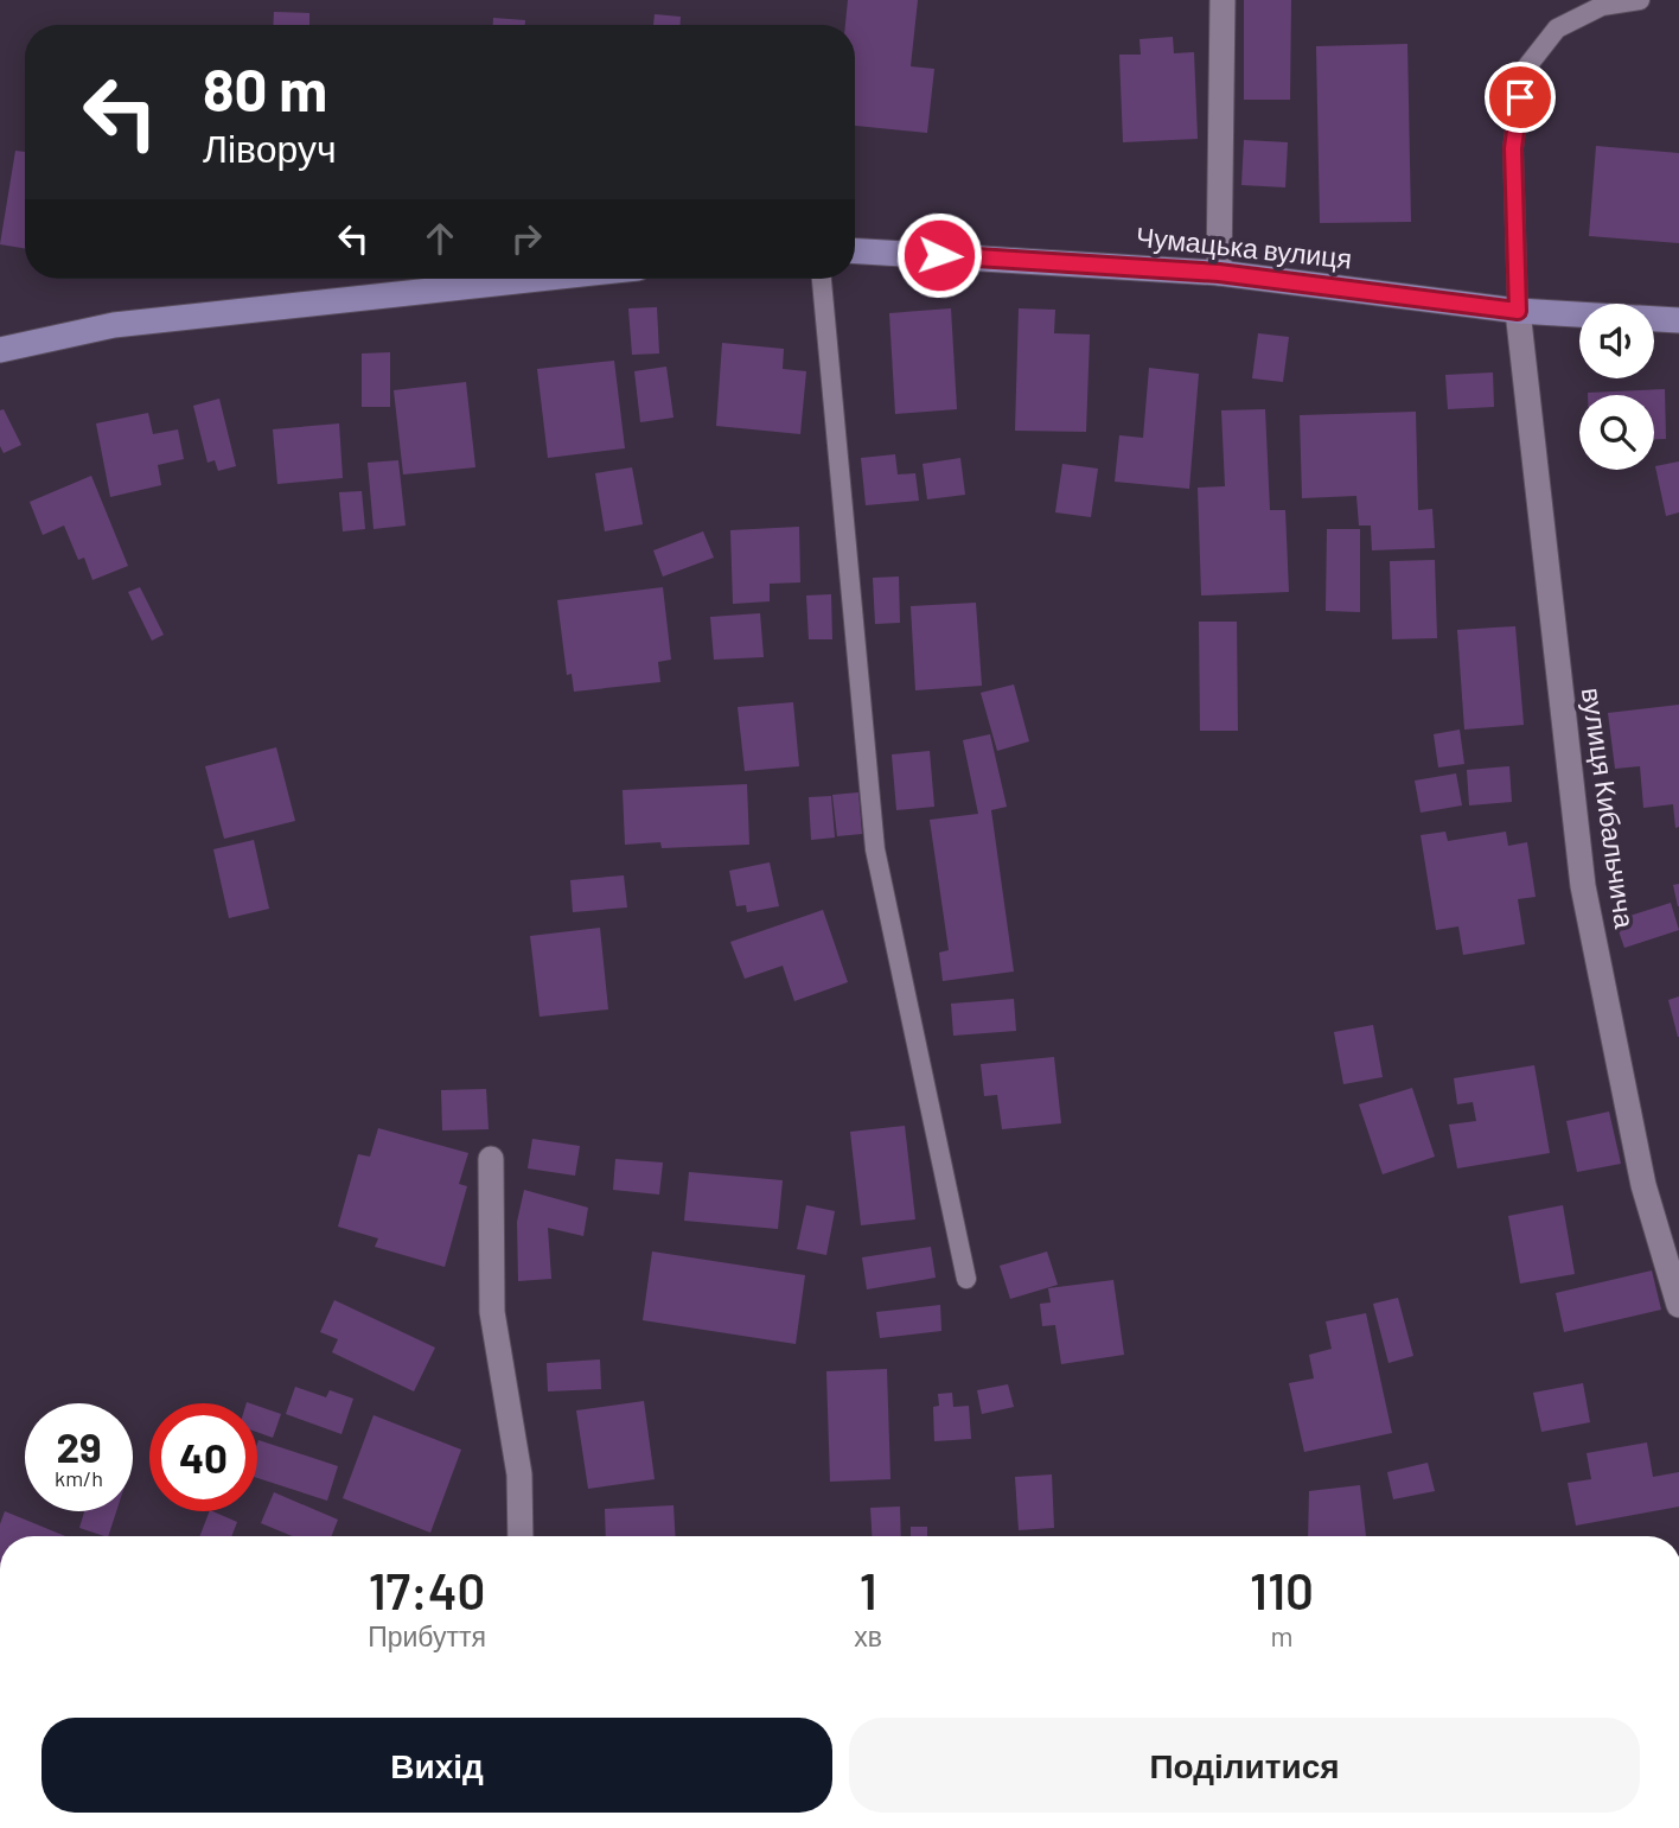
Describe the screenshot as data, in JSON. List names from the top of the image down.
{
  "streets": {
    "street": ["Чумацька вулиця", "вулиця Кибальчича"]
  },
  "crossings": [
    ["Чумацька вулиця", "вулиця Кибальчича"]
  ],
  "page": {
    "turn": ["80 m", "Ліворуч"],
    "speed": "29 km/h",
    "limit": "40",
    "eta": [
      "17:40",
      "Прибуття",
      "1",
      "хв",
      "110",
      "m"
    ],
    "buttons": ["Вихід", "Поділитися"]
  }
}
